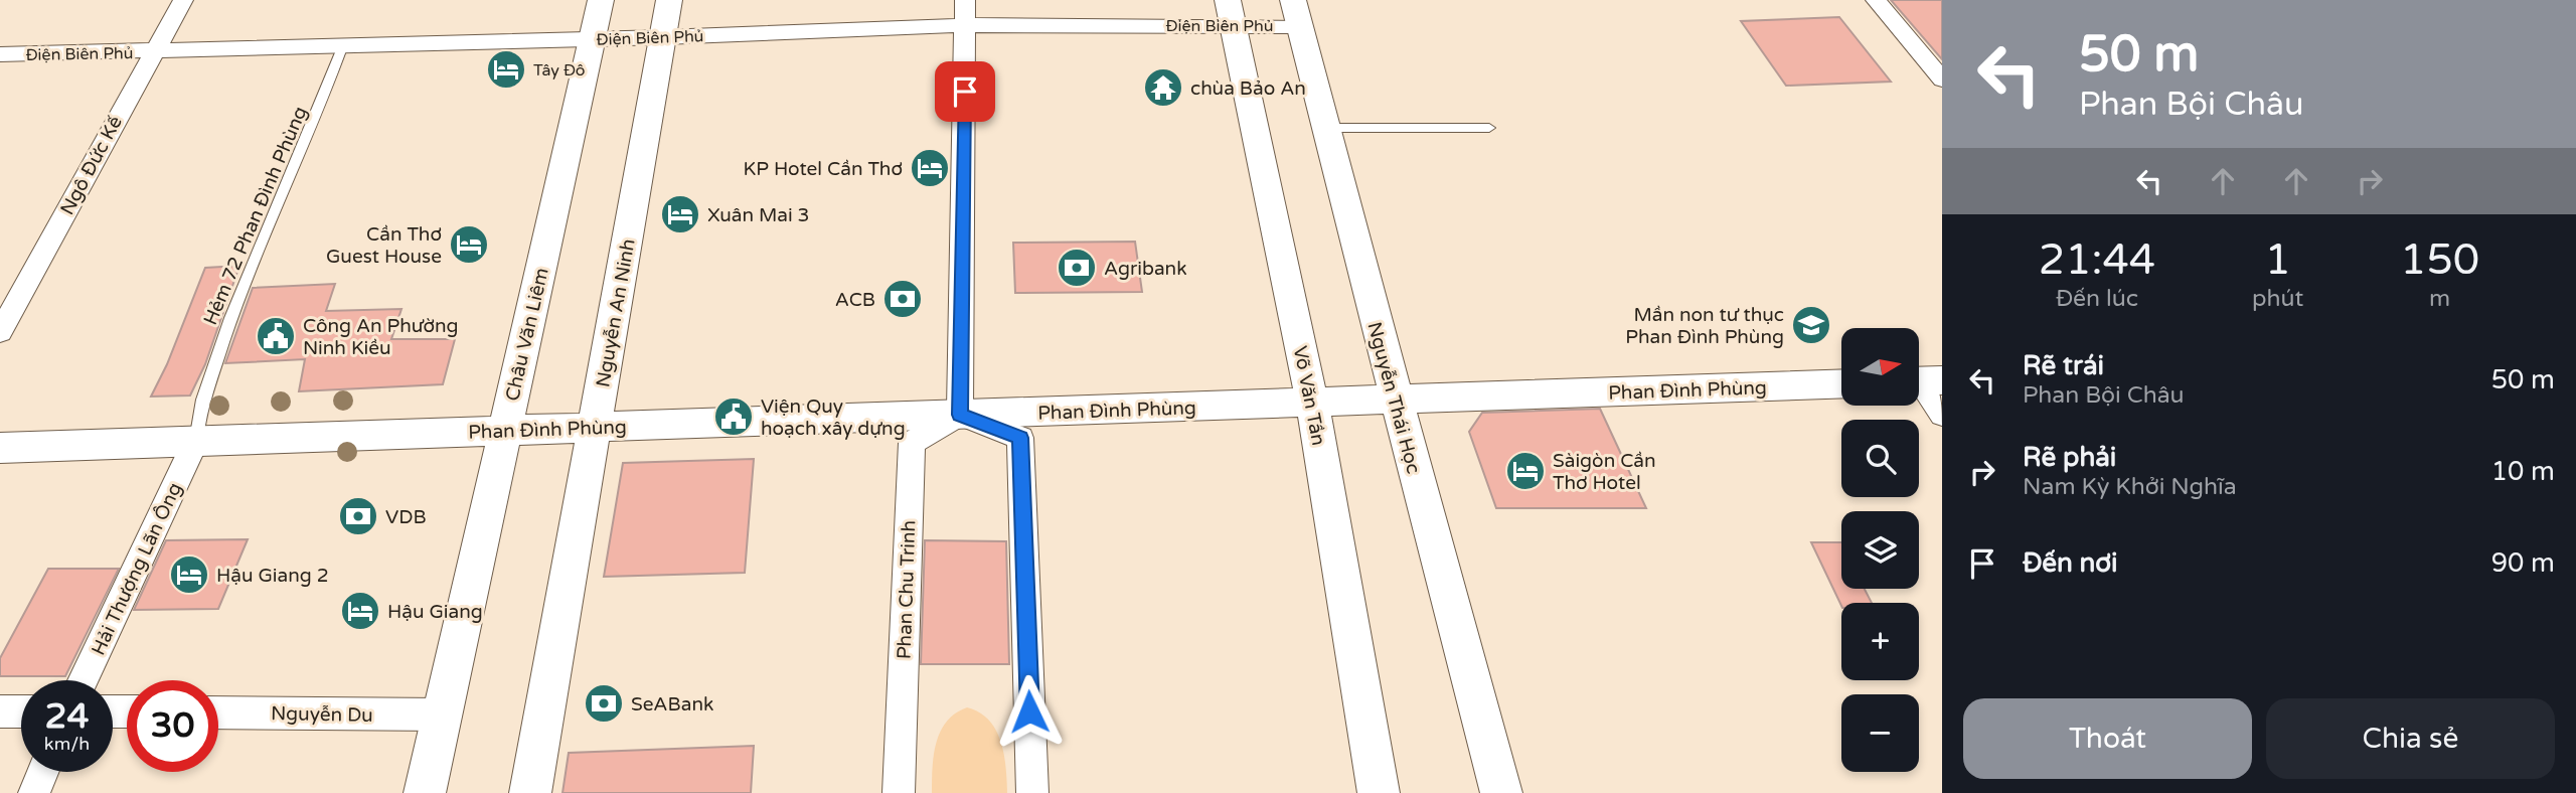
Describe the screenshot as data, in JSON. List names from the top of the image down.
{
  "streets": {
    "street": [
      "Điện Biên Phủ",
      "Ngô Đức Kế",
      "Nguyễn An Ninh",
      "Châu Văn Liêm",
      "Phan Đình Phùng",
      "Võ Văn Tần",
      "Nguyễn Thái Học",
      "Hải Thượng Lãn Ông",
      "Phan Chu Trinh",
      "Nguyễn Du"
    ],
    "lane": ["Hẻm 72 Phan Đình Phùng"]
  },
  "crossings": [
    ["Điện Biên Phủ", "Ngô Đức Kế"],
    ["Điện Biên Phủ", "Hẻm 72 Phan Đình Phùng"],
    ["Điện Biên Phủ", "Nguyễn An Ninh"],
    ["Điện Biên Phủ", "Châu Văn Liêm"],
    ["Điện Biên Phủ", "Võ Văn Tần"],
    ["Điện Biên Phủ", "Nguyễn Thái Học"],
    ["Hẻm 72 Phan Đình Phùng", "Phan Đình Phùng"],
    ["Hẻm 72 Phan Đình Phùng", "Hải Thượng Lãn Ông"],
    ["Nguyễn An Ninh", "Phan Đình Phùng"],
    ["Châu Văn Liêm", "Phan Đình Phùng"],
    ["Châu Văn Liêm", "Nguyễn Du"],
    ["Phan Đình Phùng", "Võ Văn Tần"],
    ["Phan Đình Phùng", "Nguyễn Thái Học"],
    ["Phan Đình Phùng", "Hải Thượng Lãn Ông"],
    ["Phan Đình Phùng", "Phan Chu Trinh"]
  ],
  "places": {
    "hotel": [
      "Tây Đô",
      "KP Hotel Cần Thơ",
      "Xuân Mai 3",
      "Cần Thơ Guest House",
      "Sàigòn Cần Thơ Hotel",
      "Hậu Giang 2",
      "Hậu Giang"
    ],
    "temple": ["chùa Bảo An"],
    "bank": [
      "Agribank",
      "ACB",
      "VDB",
      "SeABank"
    ],
    "school or university": ["Mần non tư thục Phan Đình Phùng"],
    "public building": ["Công An Phường Ninh Kiều", "Viện Quy hoạch xây dựng"]
  },
  "north": "right",
  "page": {
    "turn": ["50 m", "Phan Bội Châu"],
    "eta": [
      "21:44",
      "Đến lúc",
      "1",
      "phút",
      "150",
      "m"
    ],
    "map_buttons": ["+", "−"],
    "list": [
      {
        "name": "Rẽ trái",
        "note": "Phan Bội Châu",
        "value": "50 m"
      },
      {
        "name": "Rẽ phải",
        "note": "Nam Kỳ Khởi Nghĩa",
        "value": "10 m"
      },
      {
        "name": "Đến nơi",
        "value": "90 m"
      }
    ],
    "speed": "24 km/h",
    "limit": "30",
    "buttons": ["Thoát", "Chia sẻ"]
  }
}
